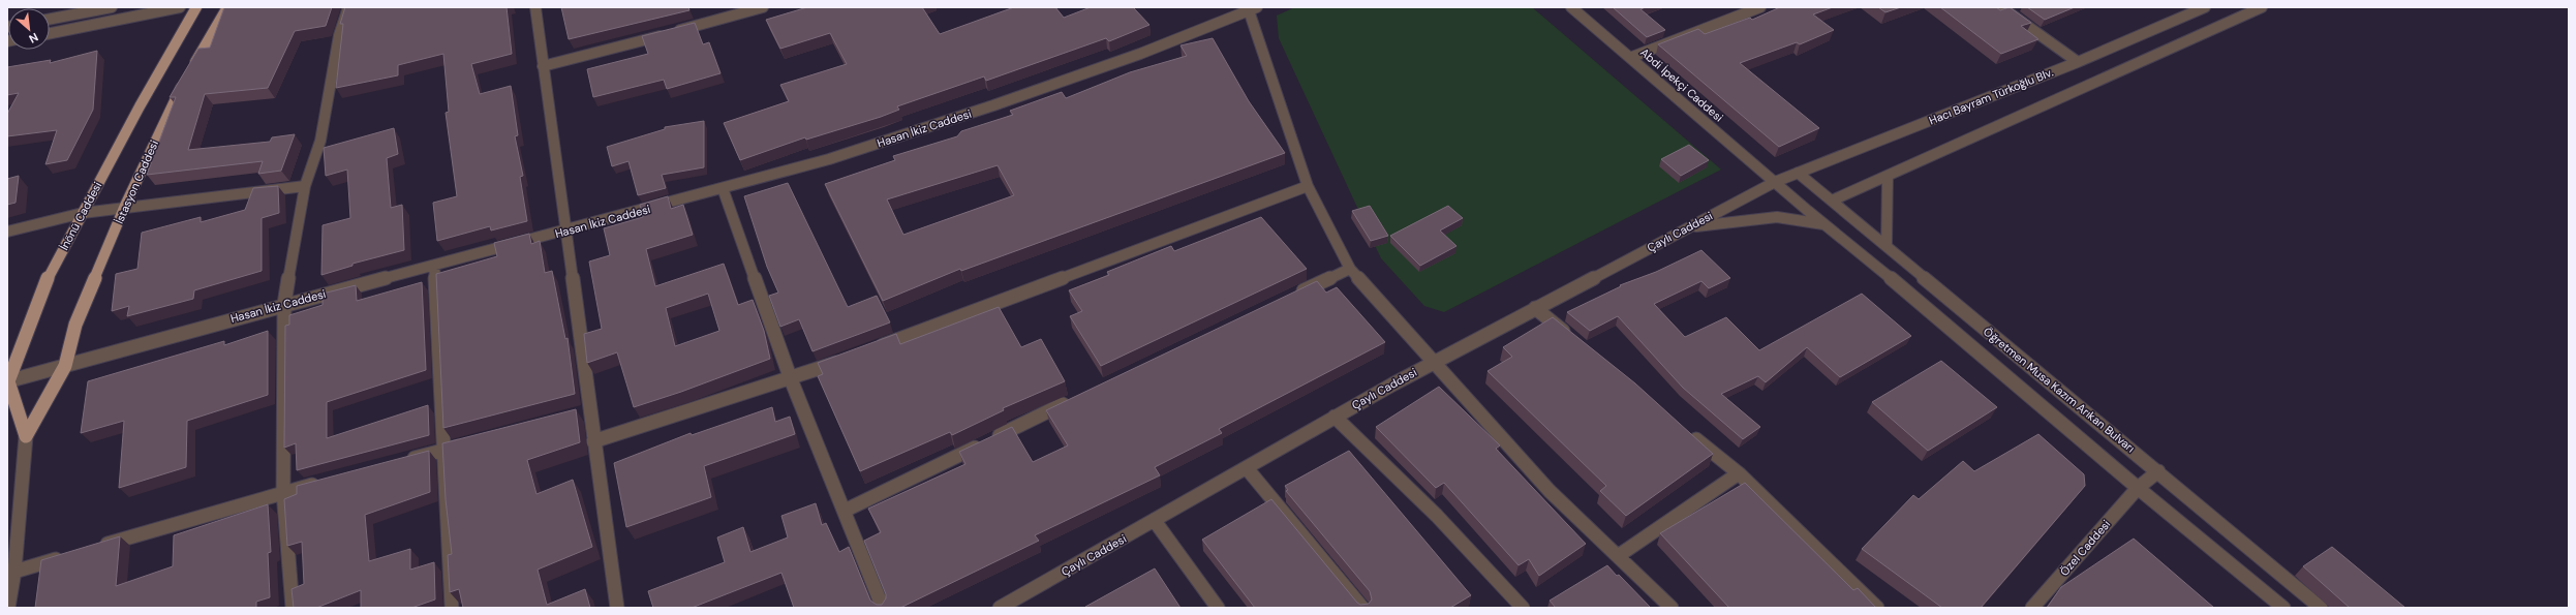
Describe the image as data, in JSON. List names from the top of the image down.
{
  "streets": {
    "main road": ["İstasyon Caddesi", "İnönü Caddesi"],
    "street": [
      "Abdi İpekçi Caddesi",
      "Hacı Bayram Türkoğlu Blv.",
      "Hasan İkiz Caddesi",
      "Çaylı Caddesi",
      "Öğretmen Musa Kazım Arıkan Bulvarı",
      "Özel Caddesi"
    ]
  },
  "crossings": [
    ["Abdi İpekçi Caddesi", "Hacı Bayram Türkoğlu Blv."],
    ["Abdi İpekçi Caddesi", "Çaylı Caddesi"],
    ["Abdi İpekçi Caddesi", "Öğretmen Musa Kazım Arıkan Bulvarı"],
    ["Hacı Bayram Türkoğlu Blv.", "Çaylı Caddesi"],
    ["Hacı Bayram Türkoğlu Blv.", "Öğretmen Musa Kazım Arıkan Bulvarı"],
    ["Hasan İkiz Caddesi", "İstasyon Caddesi"],
    ["Hasan İkiz Caddesi", "İnönü Caddesi"],
    ["Çaylı Caddesi", "Öğretmen Musa Kazım Arıkan Bulvarı"],
    ["Öğretmen Musa Kazım Arıkan Bulvarı", "Özel Caddesi"]
  ],
  "north": "bottom right"
}
